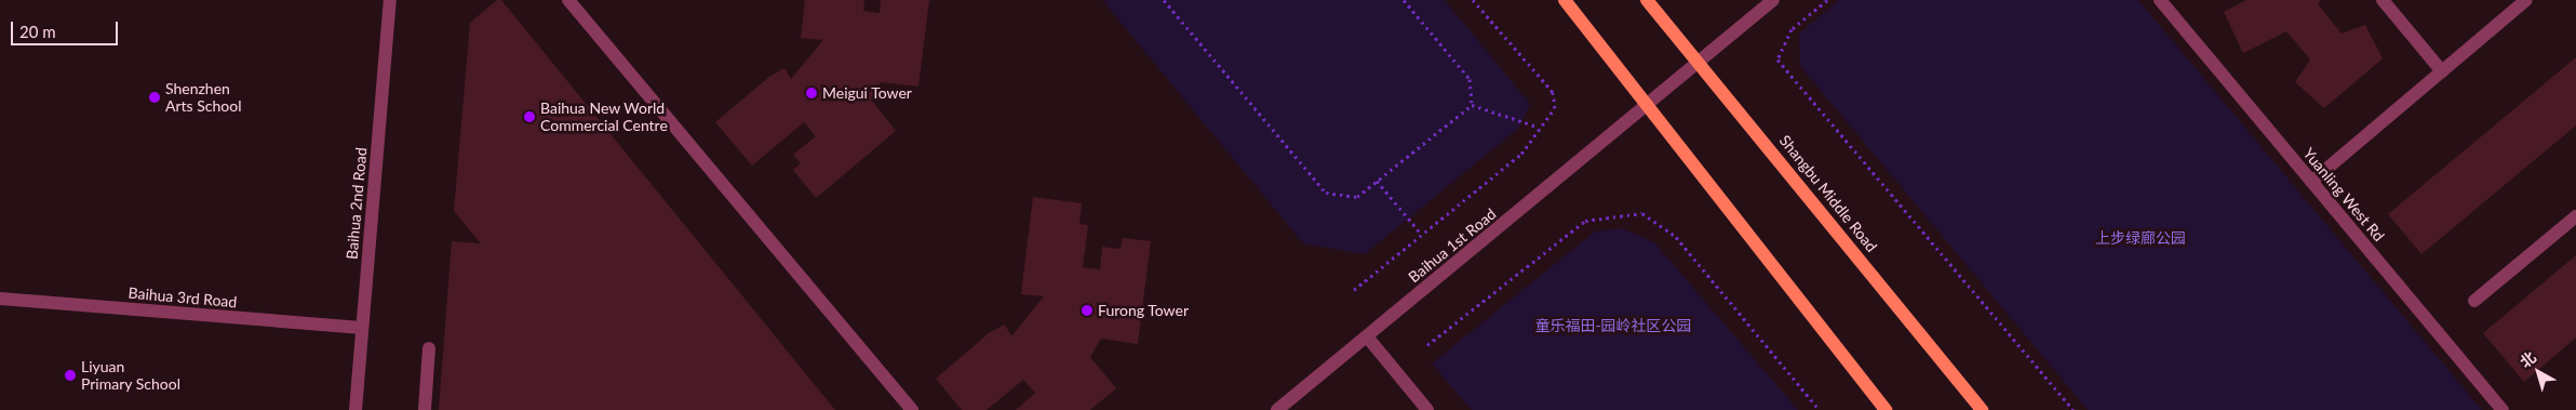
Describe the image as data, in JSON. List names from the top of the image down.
{
  "streets": {
    "main road": ["Shangbu Middle Road"],
    "street": [
      "Yuanling West Rd",
      "Baihua 2nd Road",
      "Baihua 1st Road",
      "Baihua 3rd Road"
    ]
  },
  "crossings": [
    ["Shangbu Middle Road", "Baihua 1st Road"],
    ["Baihua 2nd Road", "Baihua 3rd Road"]
  ],
  "parks": ["上步绿廊公园", "童乐福田-园岭社区公园"],
  "places": [
    "Meigui Tower",
    "Shenzhen Arts School",
    "Baihua New World Commercial Centre",
    "Furong Tower",
    "Liyuan Primary School"
  ],
  "scale_bar": "20 m",
  "north": "top left"
}
